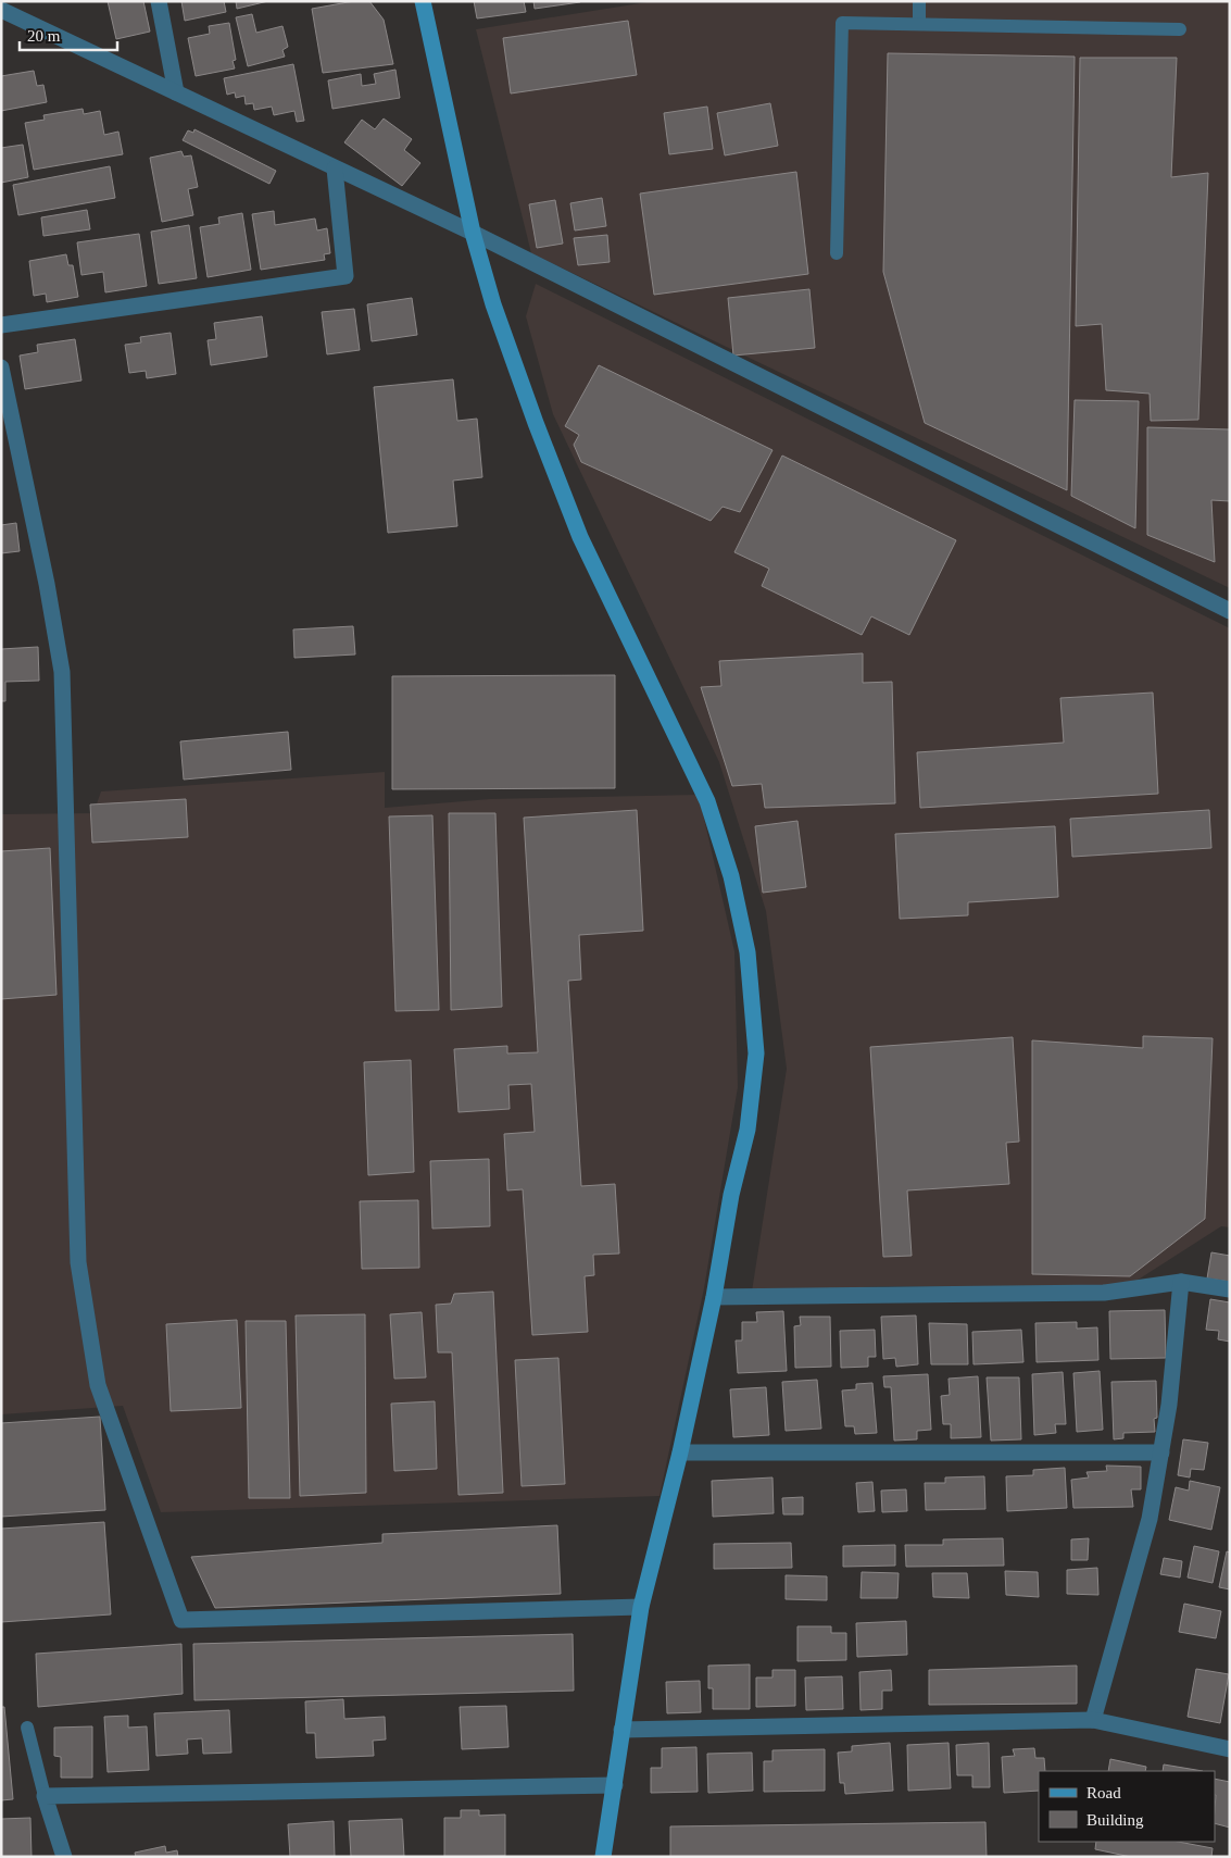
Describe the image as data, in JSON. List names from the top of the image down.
{
  "legend": ["Road", "Building"],
  "scale_bar": "20 m"
}
